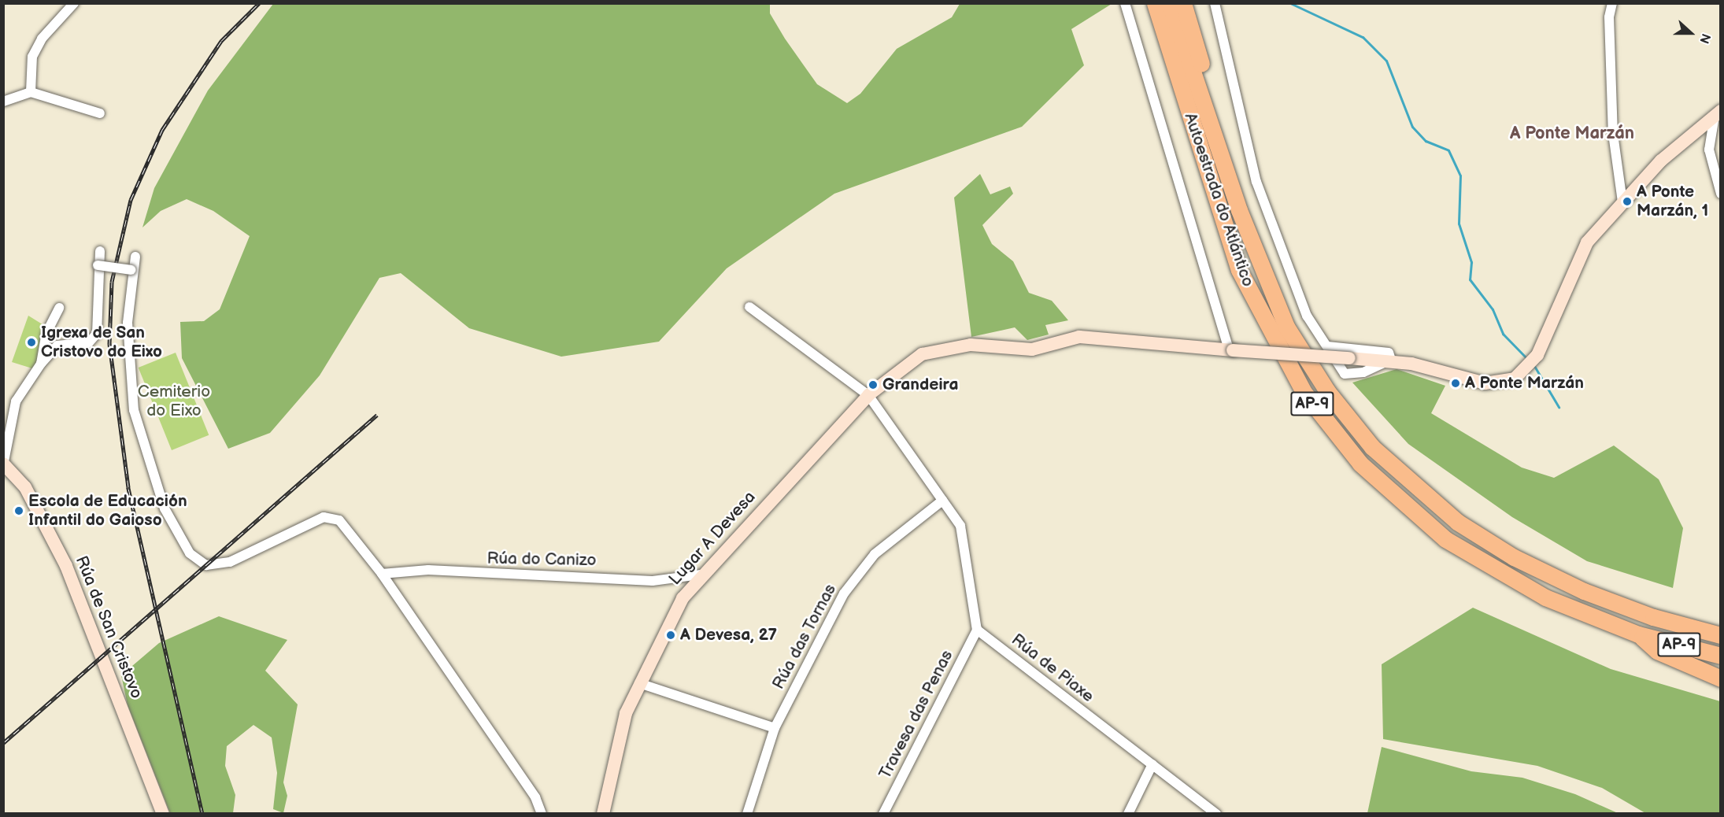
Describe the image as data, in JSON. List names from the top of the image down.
{
  "streets": {
    "highway": ["Autoestrada do Atlántico", "AP-9"],
    "street": [
      "Lugar A Devesa",
      "Rúa do Canizo",
      "Rúa de San Cristovo",
      "Rúa das Tornas",
      "Rúa de Piaxe",
      "Travesa das Penas"
    ]
  },
  "crossings": [
    ["Lugar A Devesa", "Rúa do Canizo"],
    ["Rúa de Piaxe", "Travesa das Penas"]
  ],
  "districts": ["A Ponte Marzán"],
  "parks": ["Cemiterio do Eixo"],
  "places": [
    "A Ponte Marzán, 1",
    "Igrexa de San Cristovo do Eixo",
    "A Ponte Marzán",
    "Grandeira",
    "Escola de Educación Infantil do Gaioso",
    "A Devesa, 27"
  ],
  "north": "right"
}
